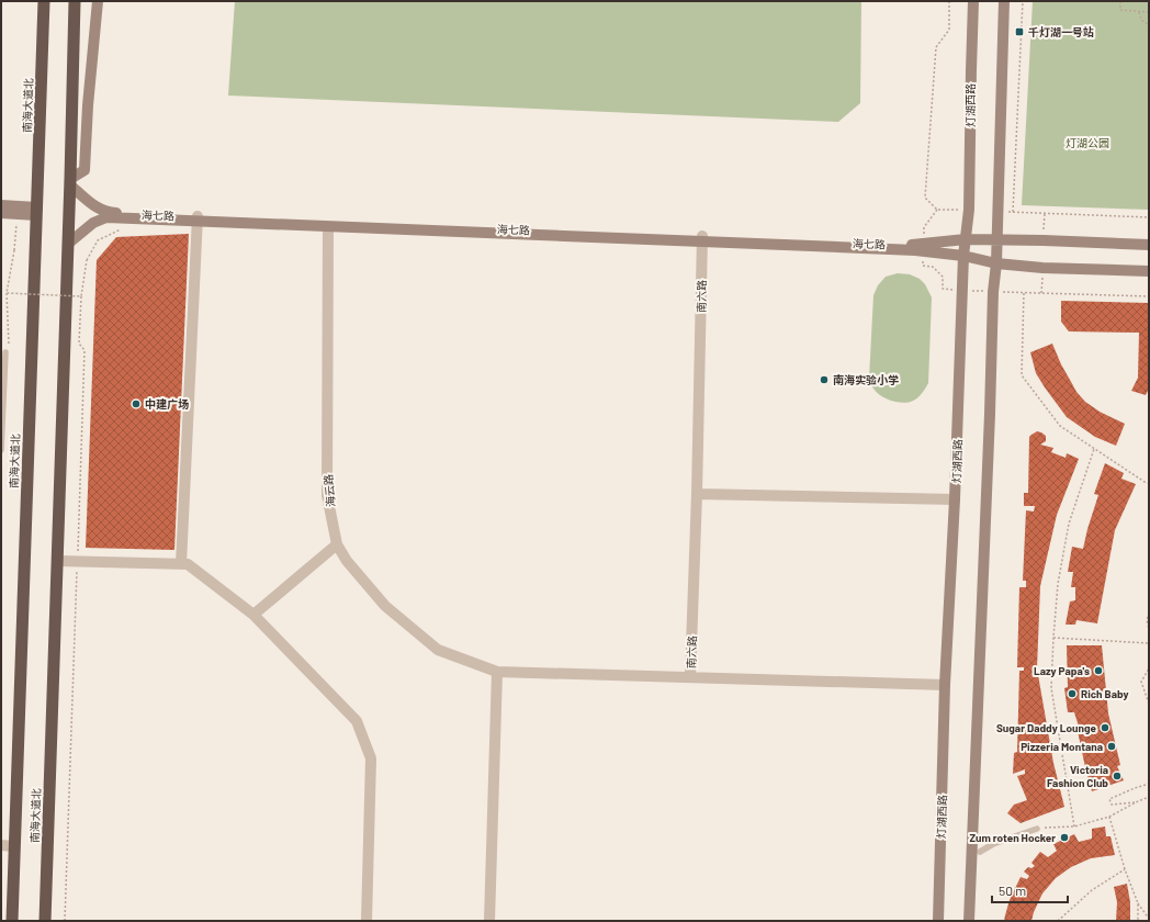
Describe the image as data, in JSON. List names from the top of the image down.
{
  "streets": {
    "highway": ["南海大道北"],
    "main road": ["灯湖西路", "海七路"],
    "street": ["南六路", "海云路"]
  },
  "crossings": [
    ["南海大道北", "海七路"],
    ["灯湖西路", "海七路"],
    ["海七路", "南六路"],
    ["海七路", "海云路"],
    ["南六路", "海云路"]
  ],
  "parks": ["灯湖公园"],
  "places": {
    "transit": ["千灯湖一号站"],
    "other": [
      "南海实验小学",
      "中建广场",
      "Lazy Papa's",
      "Rich Baby",
      "Sugar Daddy Lounge",
      "Pizzeria Montana",
      "Victoria Fashion Club",
      "Zum roten Hocker"
    ]
  },
  "scale_bar": "50 m"
}
